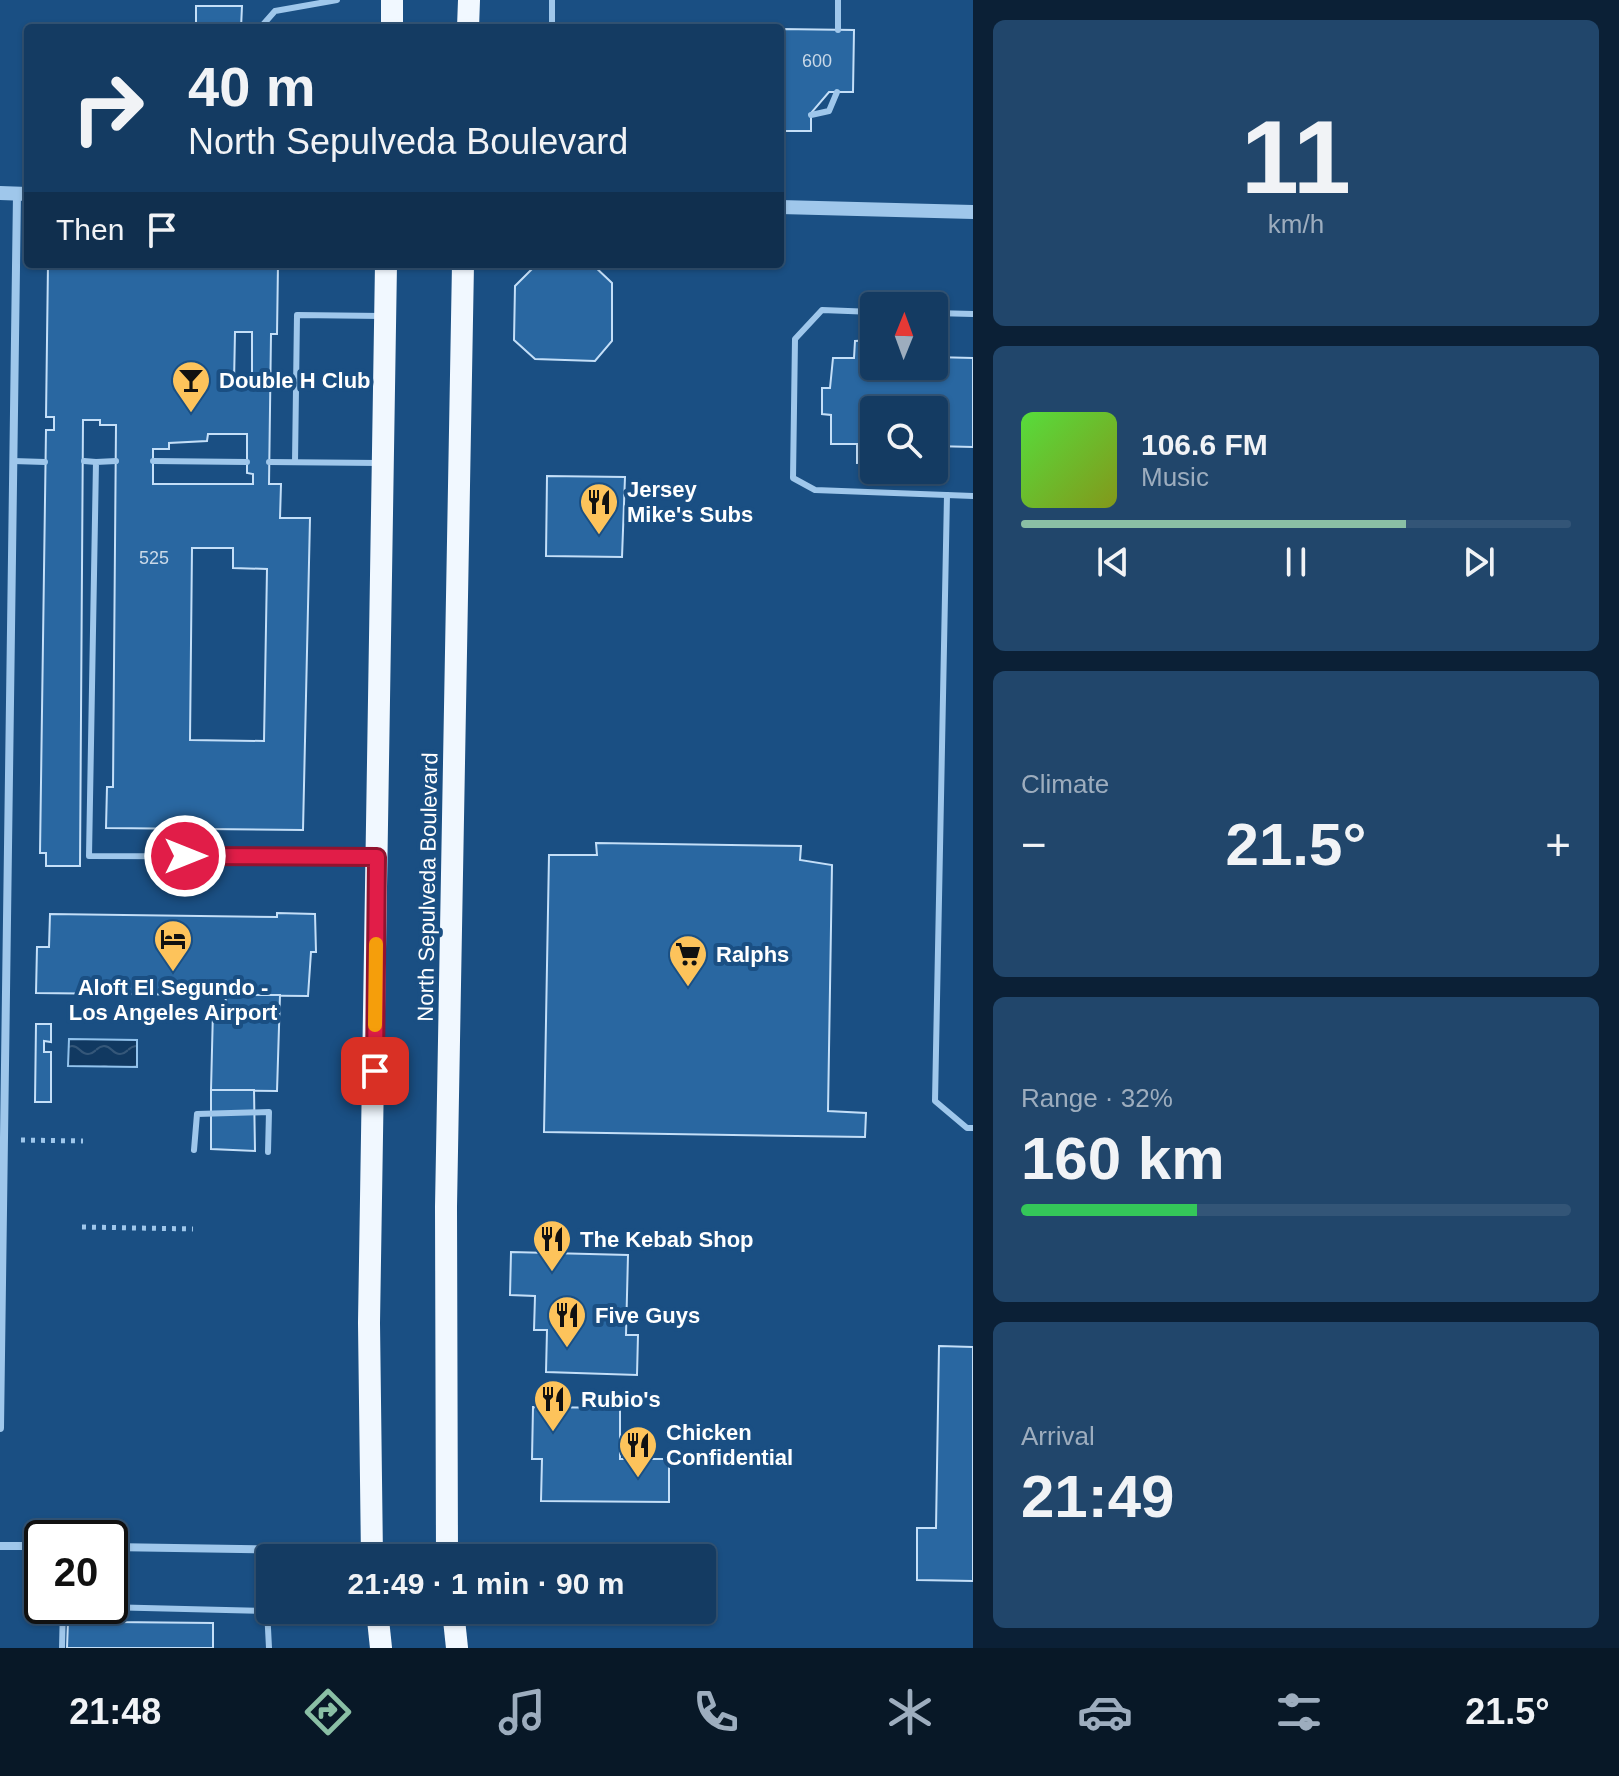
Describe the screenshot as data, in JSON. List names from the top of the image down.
{
  "streets": {
    "highway": ["North Sepulveda Boulevard"]
  },
  "places": {
    "bar": ["Double H Club"],
    "restaurant": [
      "Jersey Mike's Subs",
      "The Kebab Shop",
      "Five Guys",
      "Rubio's",
      "Chicken Confidential"
    ],
    "hotel": ["Aloft El Segundo - Los Angeles Airport"],
    "supermarket": ["Ralphs"]
  },
  "house_numbers": ["600", "525"],
  "north": "top",
  "page": {
    "tile": [
      ["11", "km/h"],
      "Climate",
      ["Range · 32%", "160 km"],
      ["Arrival", "21:49"]
    ],
    "turn": ["40 m", "North Sepulveda Boulevard"],
    "then": "Then",
    "song": ["106.6 FM", "Music"],
    "heat": ["−", "21.5°", "+"],
    "limit": "20",
    "trip": "21:49 · 1 min · 90 m",
    "tabs": ["21:48", "21.5°"]
  }
}
